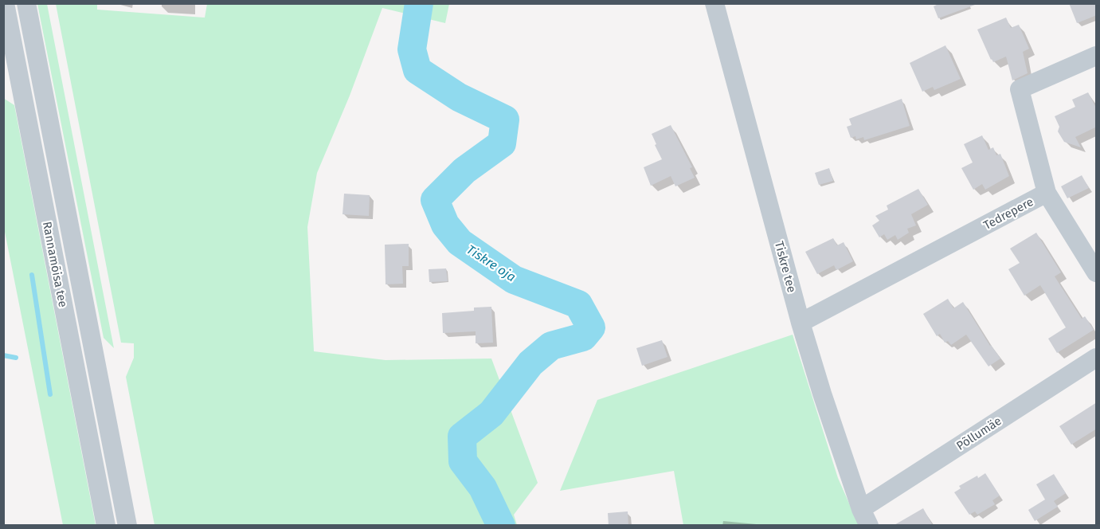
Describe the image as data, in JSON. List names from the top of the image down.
{
  "streets": {
    "street": [
      "Tedrepere",
      "Rannamõisa tee",
      "Tiskre tee",
      "Põllumäe"
    ]
  },
  "crossings": [
    ["Tedrepere", "Tiskre tee"],
    ["Tiskre tee", "Põllumäe"]
  ],
  "water": ["Tiskre oja"]
}
